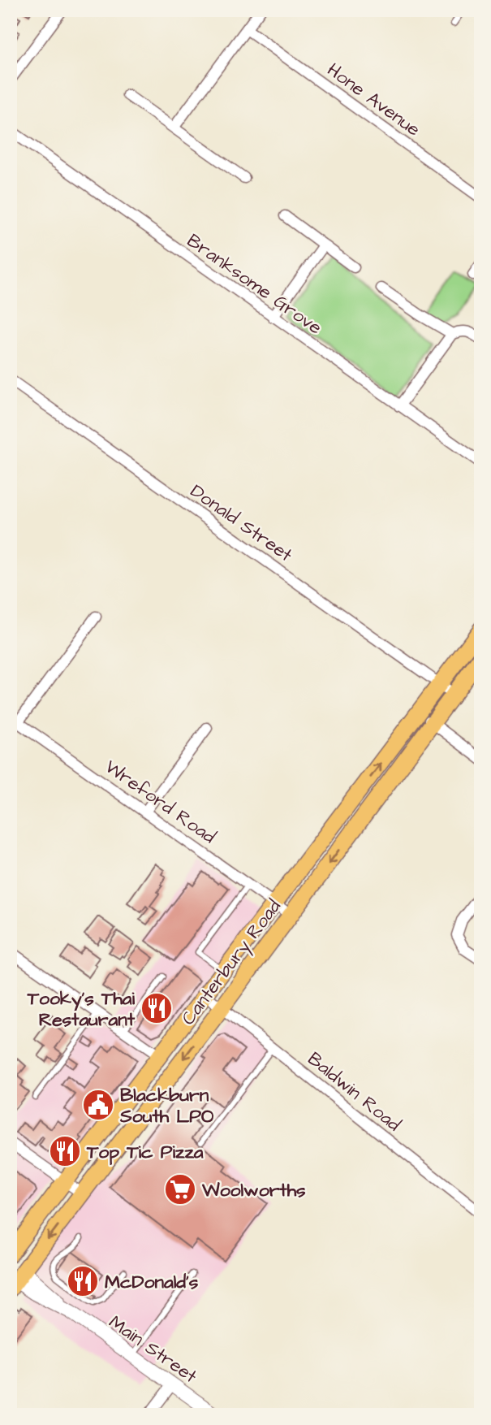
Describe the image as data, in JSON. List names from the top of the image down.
{
  "streets": {
    "main road": ["Canterbury Road"],
    "street": [
      "Hone Avenue",
      "Branksome Grove",
      "Donald Street",
      "Wreford Road",
      "Baldwin Road",
      "Main Street"
    ]
  },
  "crossings": [
    ["Donald Street", "Canterbury Road"],
    ["Wreford Road", "Canterbury Road"],
    ["Canterbury Road", "Baldwin Road"],
    ["Canterbury Road", "Main Street"]
  ],
  "places": {
    "restaurant": ["Tooky's Thai Restaurant", "Top Tic Pizza", "McDonald's"],
    "public building": ["Blackburn South LPO"],
    "supermarket": ["Woolworths"]
  }
}
